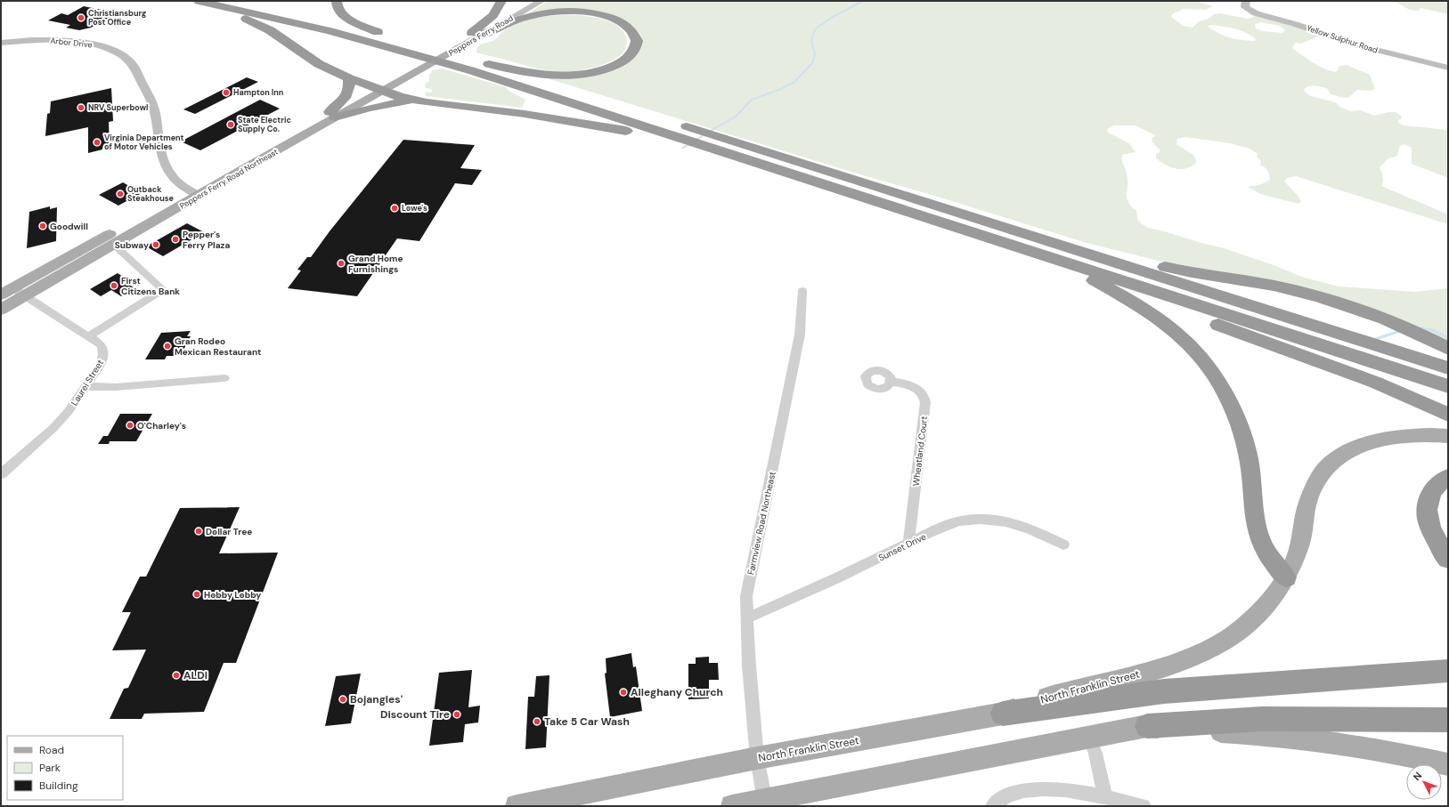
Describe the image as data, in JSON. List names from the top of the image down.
{
  "streets": {
    "main road": ["Peppers Ferry Road", "Peppers Ferry Road Northeast", "North Franklin Street"],
    "street": [
      "Yellow Sulphur Road",
      "Arbor Drive",
      "Laurel Street",
      "Wheatland Court",
      "Farmview Road Northeast",
      "Sunset Drive"
    ]
  },
  "crossings": [
    ["Peppers Ferry Road", "Peppers Ferry Road Northeast"],
    ["Arbor Drive", "Peppers Ferry Road Northeast"],
    ["Peppers Ferry Road Northeast", "Laurel Street"],
    ["Wheatland Court", "Sunset Drive"],
    ["Farmview Road Northeast", "Sunset Drive"],
    ["Farmview Road Northeast", "North Franklin Street"]
  ],
  "places": [
    "Christiansburg Post Office",
    "Hampton Inn",
    "NRV Superbowl",
    "State Electric Supply Co.",
    "Virginia Department of Motor Vehicles",
    "Outback Steakhouse",
    "Lowe's",
    "Goodwill",
    "Pepper's Ferry Plaza",
    "Subway",
    "Grand Home Furnishings",
    "First Citizens Bank",
    "Gran Rodeo Mexican Restaurant",
    "O'Charley's",
    "Dollar Tree",
    "Hobby Lobby",
    "ALDI",
    "Alleghany Church",
    "Bojangles'",
    "Discount Tire",
    "Take 5 Car Wash"
  ],
  "legend": ["Road", "Park", "Building"],
  "north": "top left"
}
